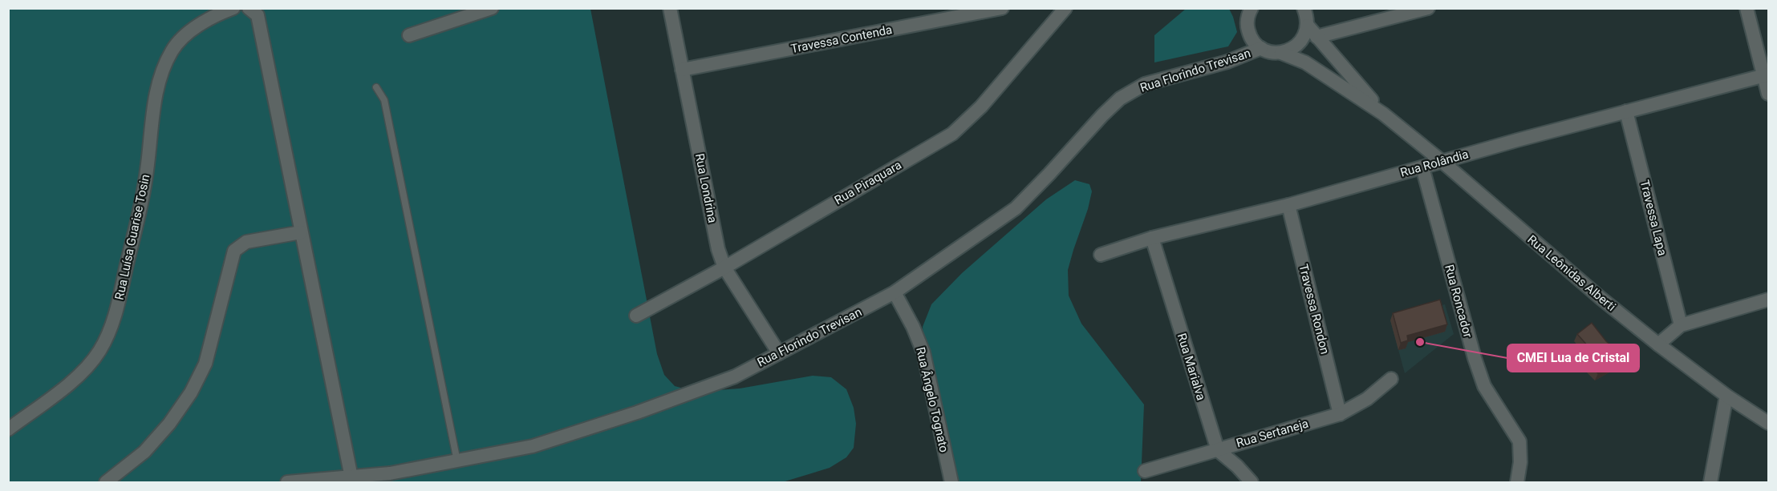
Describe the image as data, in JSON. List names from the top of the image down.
{
  "streets": {
    "street": [
      "Travessa Contenda",
      "Rua Florindo Trevisan",
      "Rua Rolândia",
      "Rua Piraquara",
      "Rua Londrina",
      "Travessa Lapa",
      "Rua Luísa Guarise Tosin",
      "Rua Leônidas Alberti",
      "Rua Roncador",
      "Travessa Rondon",
      "Rua Marialva",
      "Rua Ângelo Tognato",
      "Rua Sertaneja"
    ]
  },
  "crossings": [
    ["Travessa Contenda", "Rua Londrina"],
    ["Rua Florindo Trevisan", "Rua Londrina"],
    ["Rua Florindo Trevisan", "Rua Leônidas Alberti"],
    ["Rua Florindo Trevisan", "Rua Ângelo Tognato"],
    ["Rua Rolândia", "Travessa Lapa"],
    ["Rua Rolândia", "Rua Leônidas Alberti"],
    ["Rua Rolândia", "Rua Roncador"],
    ["Rua Rolândia", "Travessa Rondon"],
    ["Rua Rolândia", "Rua Marialva"],
    ["Rua Piraquara", "Rua Londrina"],
    ["Travessa Rondon", "Rua Sertaneja"],
    ["Rua Marialva", "Rua Sertaneja"]
  ],
  "places": ["CMEI Lua de Cristal"]
}
